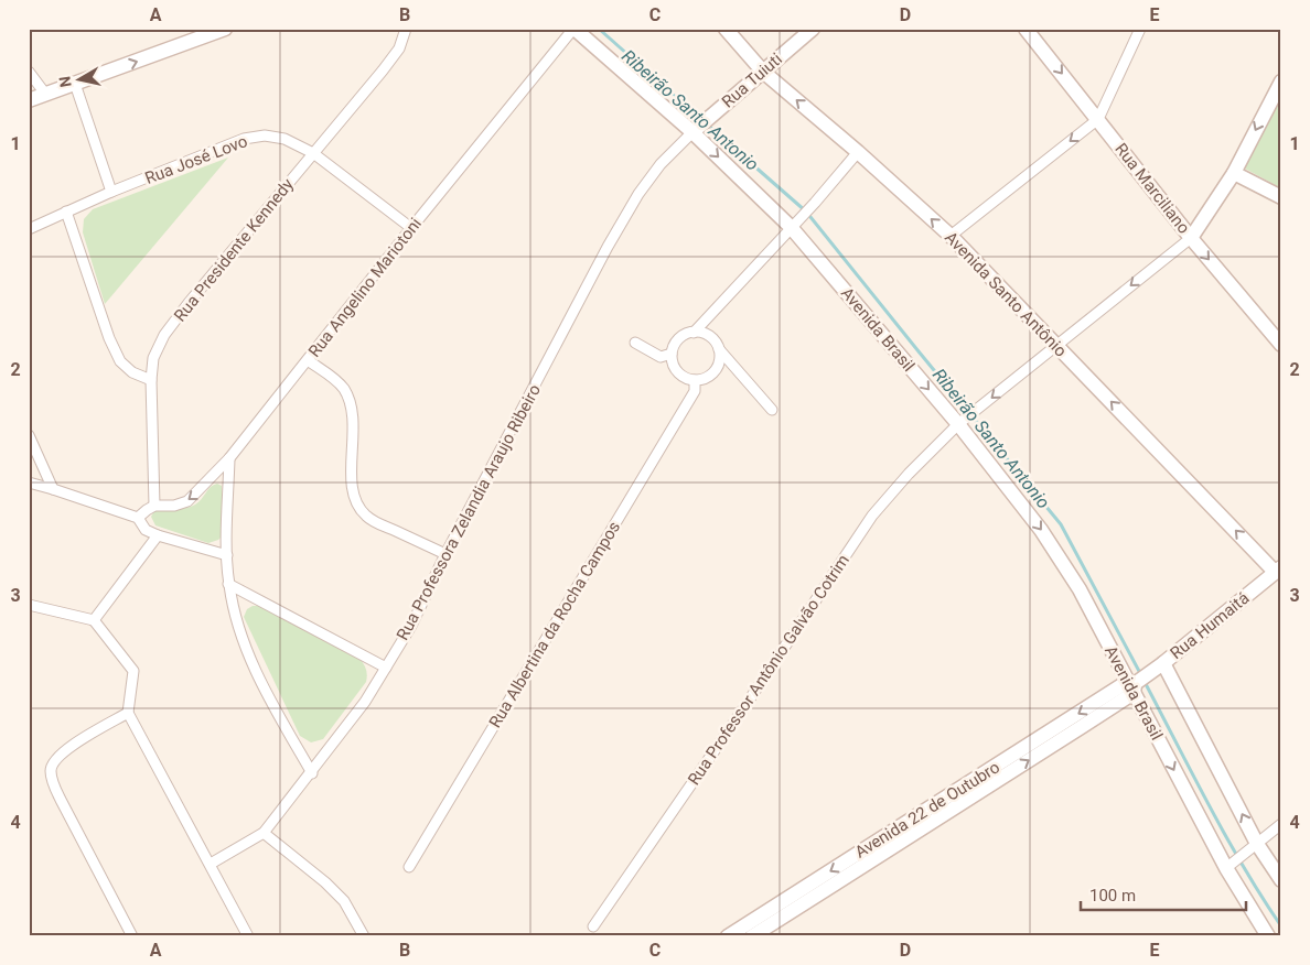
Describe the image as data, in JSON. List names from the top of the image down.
{
  "streets": {
    "main road": [
      "Rua Tuiuti",
      "Rua Marciliano",
      "Avenida Santo Antônio",
      "Avenida Brasil",
      "Rua Humaitá",
      "Avenida 22 de Outubro"
    ],
    "street": [
      "Rua José Lovo",
      "Rua Presidente Kennedy",
      "Rua Angelino Mariotoni",
      "Rua Professora Zelandia Araujo Ribeiro",
      "Rua Albertina da Rocha Campos",
      "Rua Professor Antônio Galvão Cotrim"
    ]
  },
  "crossings": [
    ["Rua Tuiuti", "Avenida Santo Antônio"],
    ["Rua Tuiuti", "Avenida Brasil"],
    ["Rua Tuiuti", "Rua Professora Zelandia Araujo Ribeiro"],
    ["Rua José Lovo", "Rua Presidente Kennedy"],
    ["Rua José Lovo", "Rua Angelino Mariotoni"],
    ["Rua Marciliano", "Rua Professor Antônio Galvão Cotrim"],
    ["Rua Presidente Kennedy", "Rua Angelino Mariotoni"],
    ["Rua Angelino Mariotoni", "Avenida Brasil"],
    ["Avenida Santo Antônio", "Rua Humaitá"],
    ["Avenida Santo Antônio", "Rua Professor Antônio Galvão Cotrim"],
    ["Avenida Brasil", "Rua Professora Zelandia Araujo Ribeiro"],
    ["Avenida Brasil", "Rua Humaitá"],
    ["Avenida Brasil", "Rua Professor Antônio Galvão Cotrim"],
    ["Avenida Brasil", "Avenida 22 de Outubro"],
    ["Rua Humaitá", "Avenida 22 de Outubro"]
  ],
  "one_way": ["Rua Marciliano", "Avenida Santo Antônio", "Avenida Brasil"],
  "water": ["Ribeirão Santo Antonio"],
  "scale_bar": "100 m",
  "north": "left",
  "grid": {
    "columns": [
      "A",
      "B",
      "C",
      "D",
      "E"
    ],
    "rows": [
      "1",
      "2",
      "3",
      "4"
    ]
  }
}
